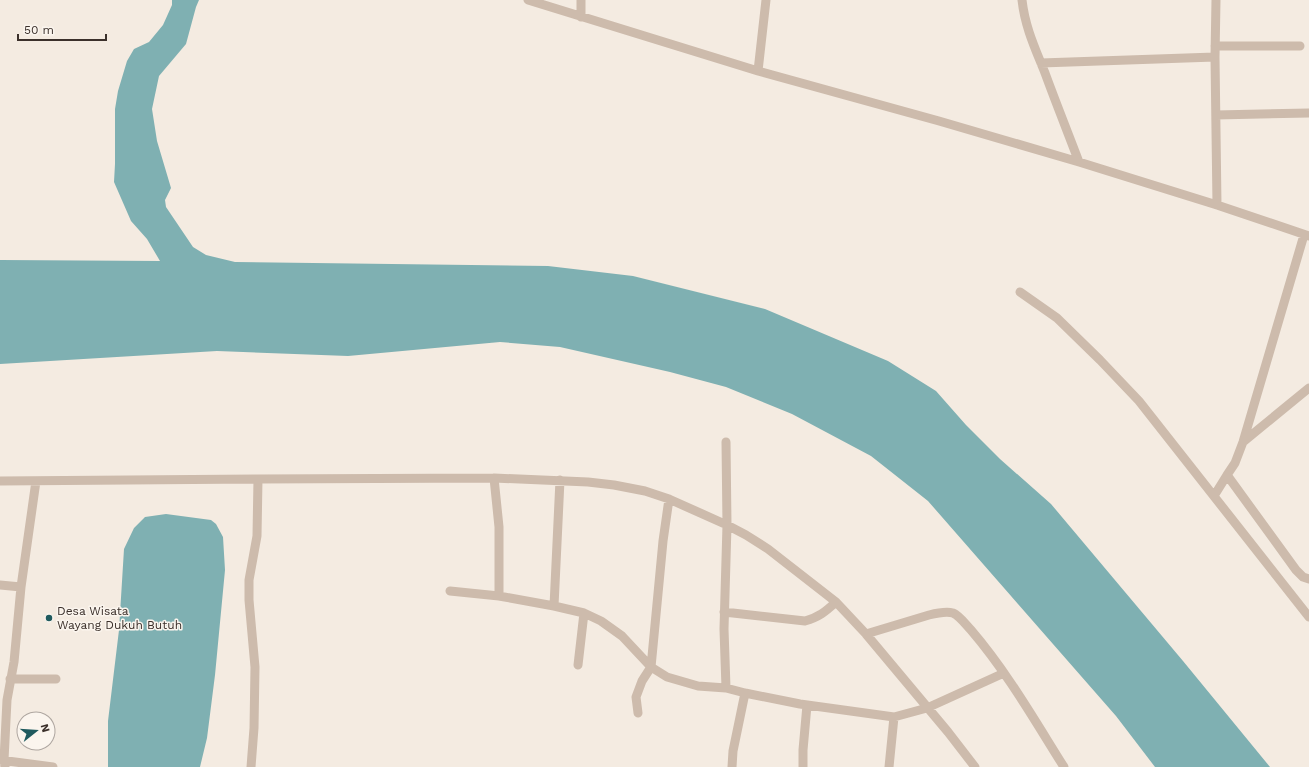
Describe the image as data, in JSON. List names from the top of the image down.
{
  "places": ["Desa Wisata Wayang Dukuh Butuh"],
  "scale_bar": "50 m",
  "north": "right"
}
